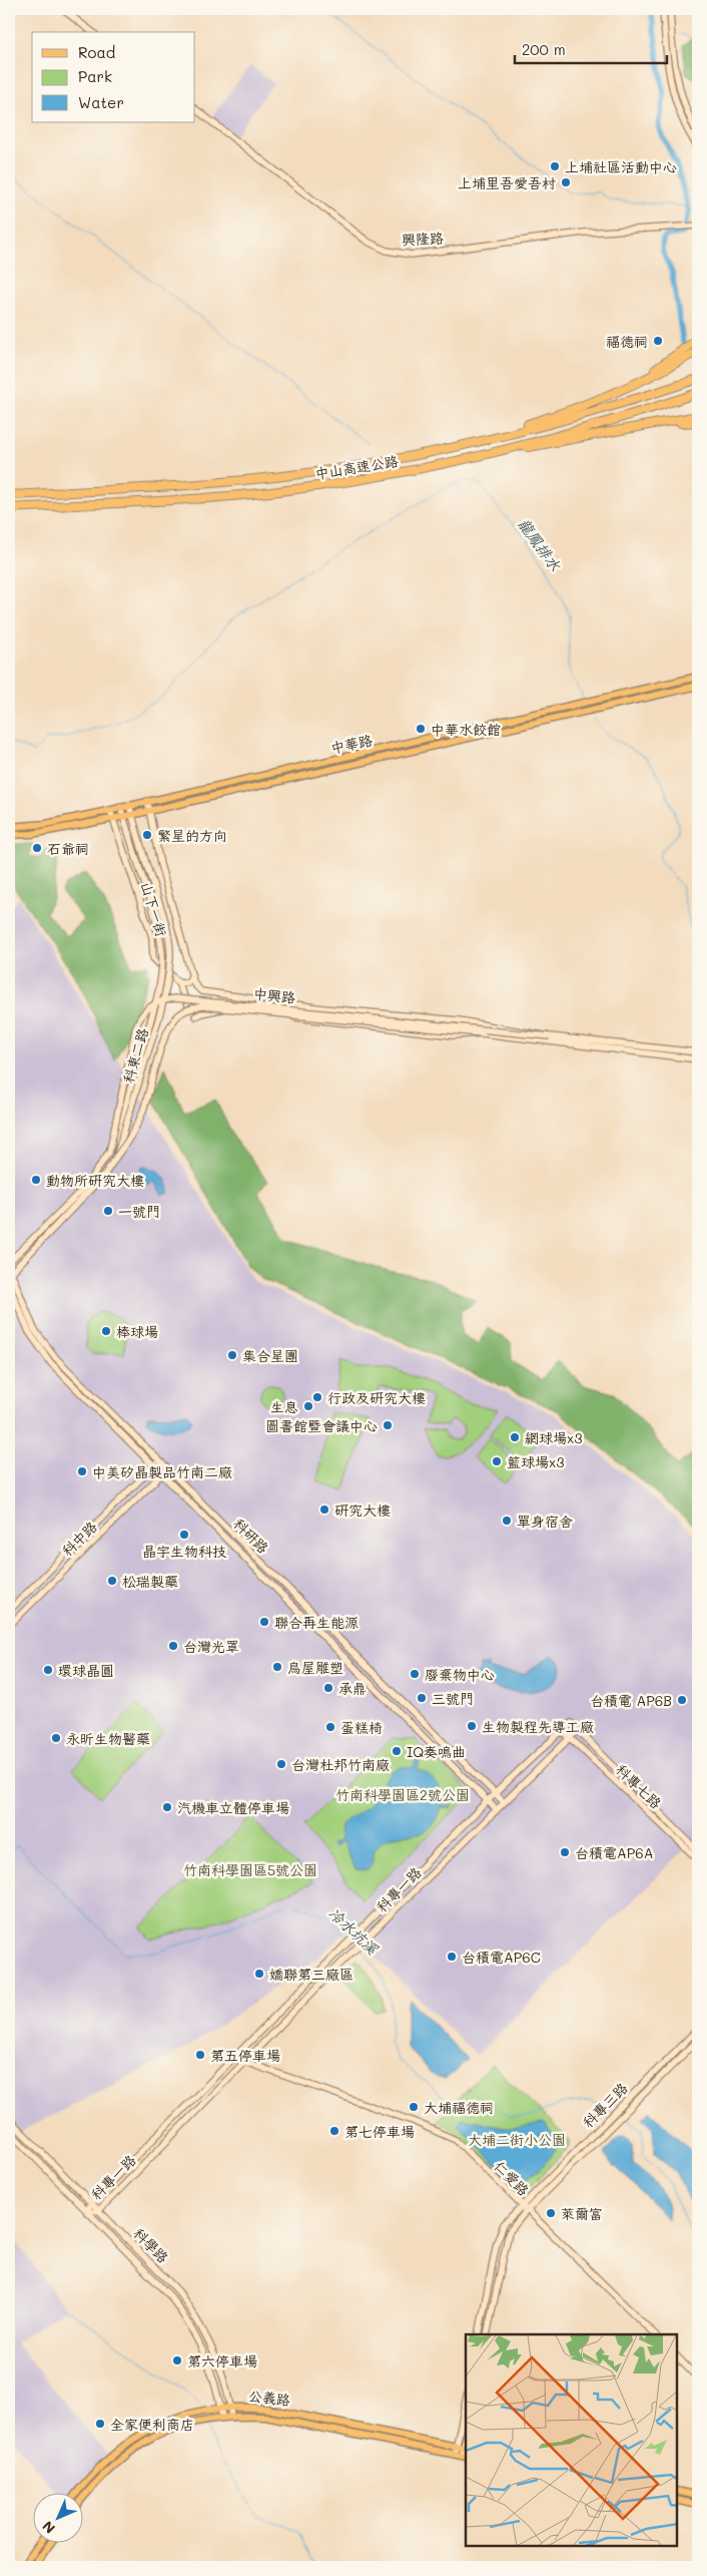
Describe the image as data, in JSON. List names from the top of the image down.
{
  "streets": {
    "highway": ["中山高速公路"],
    "main road": ["中華路", "公義路"],
    "street": [
      "興隆路",
      "山下一街",
      "中興路",
      "科東二路",
      "科研路",
      "科中路",
      "科專七路",
      "科專一路",
      "科專三路",
      "仁愛路",
      "科學路"
    ]
  },
  "crossings": [
    ["中華路", "山下一街"],
    ["中華路", "中興路"],
    ["中華路", "科東二路"],
    ["山下一街", "中興路"],
    ["中興路", "科東二路"],
    ["科東二路", "科研路"],
    ["科研路", "科中路"],
    ["科研路", "科專一路"],
    ["科專七路", "科專一路"],
    ["科專一路", "仁愛路"],
    ["科專一路", "科學路"],
    ["科專三路", "仁愛路"],
    ["科學路", "公義路"]
  ],
  "water": ["龍鳳排水", "冷水坑溪"],
  "parks": ["竹南科學園區2號公園", "竹南科學園區5號公園", "大埔二街小公園"],
  "places": [
    "上埔社區活動中心",
    "上埔里吾愛吾村",
    "福德祠",
    "中華水餃館",
    "繁星的方向",
    "石爺祠",
    "動物所研究大樓",
    "一號門",
    "棒球場",
    "集合星團",
    "行政及研究大樓",
    "生息",
    "圖書館暨會議中心",
    "網球場x3",
    "籃球場x3",
    "中美矽晶製品竹南二廠",
    "研究大樓",
    "單身宿舍",
    "晶宇生物科技",
    "松瑞製藥",
    "聯合再生能源",
    "台灣光罩",
    "鳥屋雕塑",
    "環球晶圓",
    "廢棄物中心",
    "承鼎",
    "三號門",
    "台積電 AP6B",
    "生物製程先導工廠",
    "蛋糕椅",
    "永昕生物醫藥",
    "IQ奏鳴曲",
    "台灣杜邦竹南廠",
    "汽機車立體停車場",
    "台積電AP6A",
    "台積電AP6C",
    "嬌聯第三廠區",
    "第五停車場",
    "大埔福德祠",
    "第七停車場",
    "萊爾富",
    "第六停車場",
    "全家便利商店"
  ],
  "legend": ["Road", "Park", "Water"],
  "scale_bar": "200 m",
  "north": "bottom left"
}
